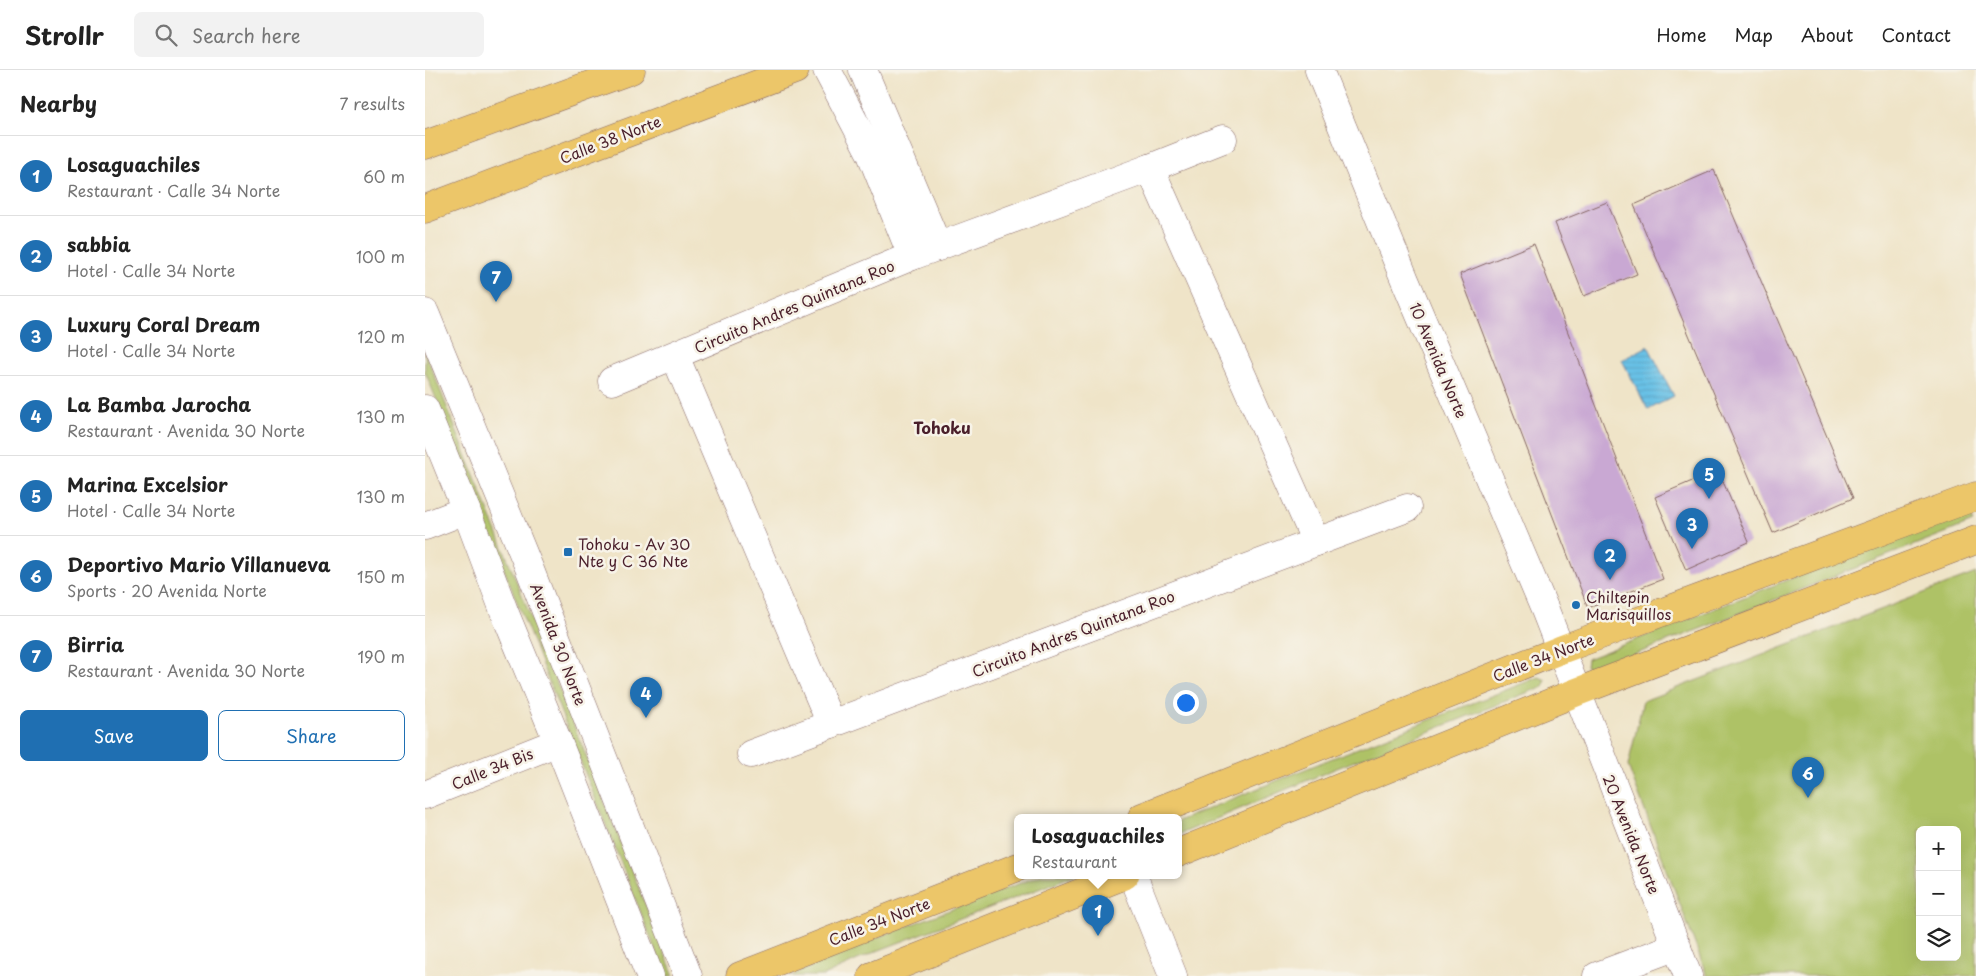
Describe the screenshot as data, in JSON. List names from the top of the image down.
{
  "streets": {
    "main road": ["Calle 38 Norte", "Calle 34 Norte"],
    "street": [
      "Circuito Andres Quintana Roo",
      "10 Avenida Norte",
      "Avenida 30 Norte",
      "Calle 34 Bis",
      "20 Avenida Norte"
    ]
  },
  "crossings": [
    ["10 Avenida Norte", "Calle 34 Norte"],
    ["10 Avenida Norte", "20 Avenida Norte"]
  ],
  "districts": ["Tohoku"],
  "places": {
    "transit": ["Tohoku - Av 30 Nte y C 36 Nte"],
    "other": ["Chiltepin Marisquillos"]
  },
  "page": {
    "header": "Strollr",
    "search": "Search here",
    "nav": [
      "Home",
      "Map",
      "About",
      "Contact"
    ],
    "heading": ["Nearby", "7 results"],
    "list": [
      {
        "mark": "1",
        "name": "Losaguachiles",
        "note": "Restaurant · Calle 34 Norte",
        "value": "60 m"
      },
      {
        "mark": "2",
        "name": "sabbia",
        "note": "Hotel · Calle 34 Norte",
        "value": "100 m"
      },
      {
        "mark": "3",
        "name": "Luxury Coral Dream",
        "note": "Hotel · Calle 34 Norte",
        "value": "120 m"
      },
      {
        "mark": "4",
        "name": "La Bamba Jarocha",
        "note": "Restaurant · Avenida 30 Norte",
        "value": "130 m"
      },
      {
        "mark": "5",
        "name": "Marina Excelsior",
        "note": "Hotel · Calle 34 Norte",
        "value": "130 m"
      },
      {
        "mark": "6",
        "name": "Deportivo Mario Villanueva",
        "note": "Sports · 20 Avenida Norte",
        "value": "150 m"
      },
      {
        "mark": "7",
        "name": "Birria",
        "note": "Restaurant · Avenida 30 Norte",
        "value": "190 m"
      }
    ],
    "pins": [
      "7",
      "5",
      "3",
      "2",
      "4",
      "6",
      "1"
    ],
    "buttons": ["Save", "Share"],
    "popup": ["Losaguachiles", "Restaurant"],
    "map_buttons": ["+", "−"]
  }
}
